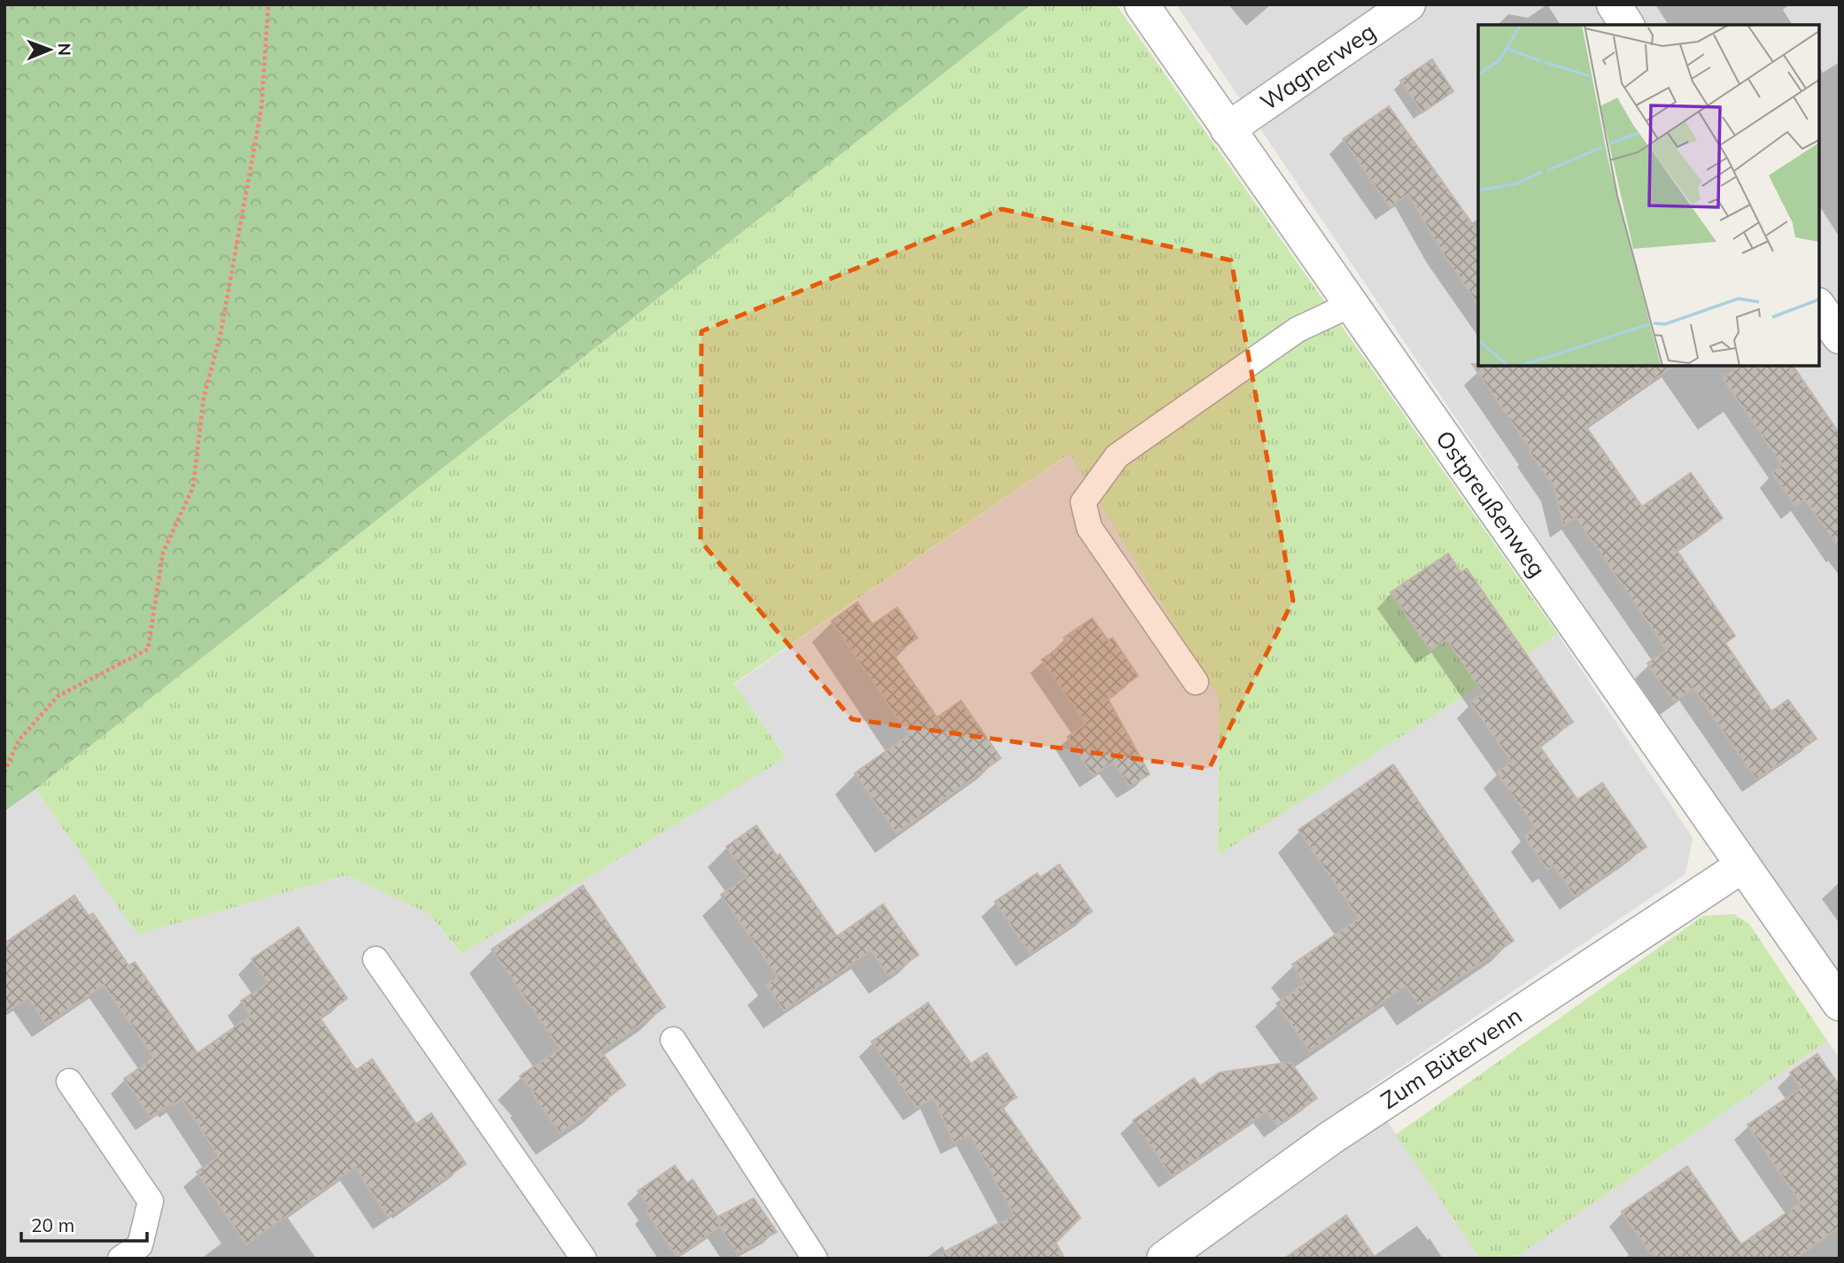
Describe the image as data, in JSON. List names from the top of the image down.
{
  "streets": {
    "street": ["Wagnerweg", "Ostpreußenweg", "Zum Bütervenn"]
  },
  "crossings": [
    ["Wagnerweg", "Ostpreußenweg"],
    ["Ostpreußenweg", "Zum Bütervenn"]
  ],
  "scale_bar": "20 m",
  "north": "right"
}
